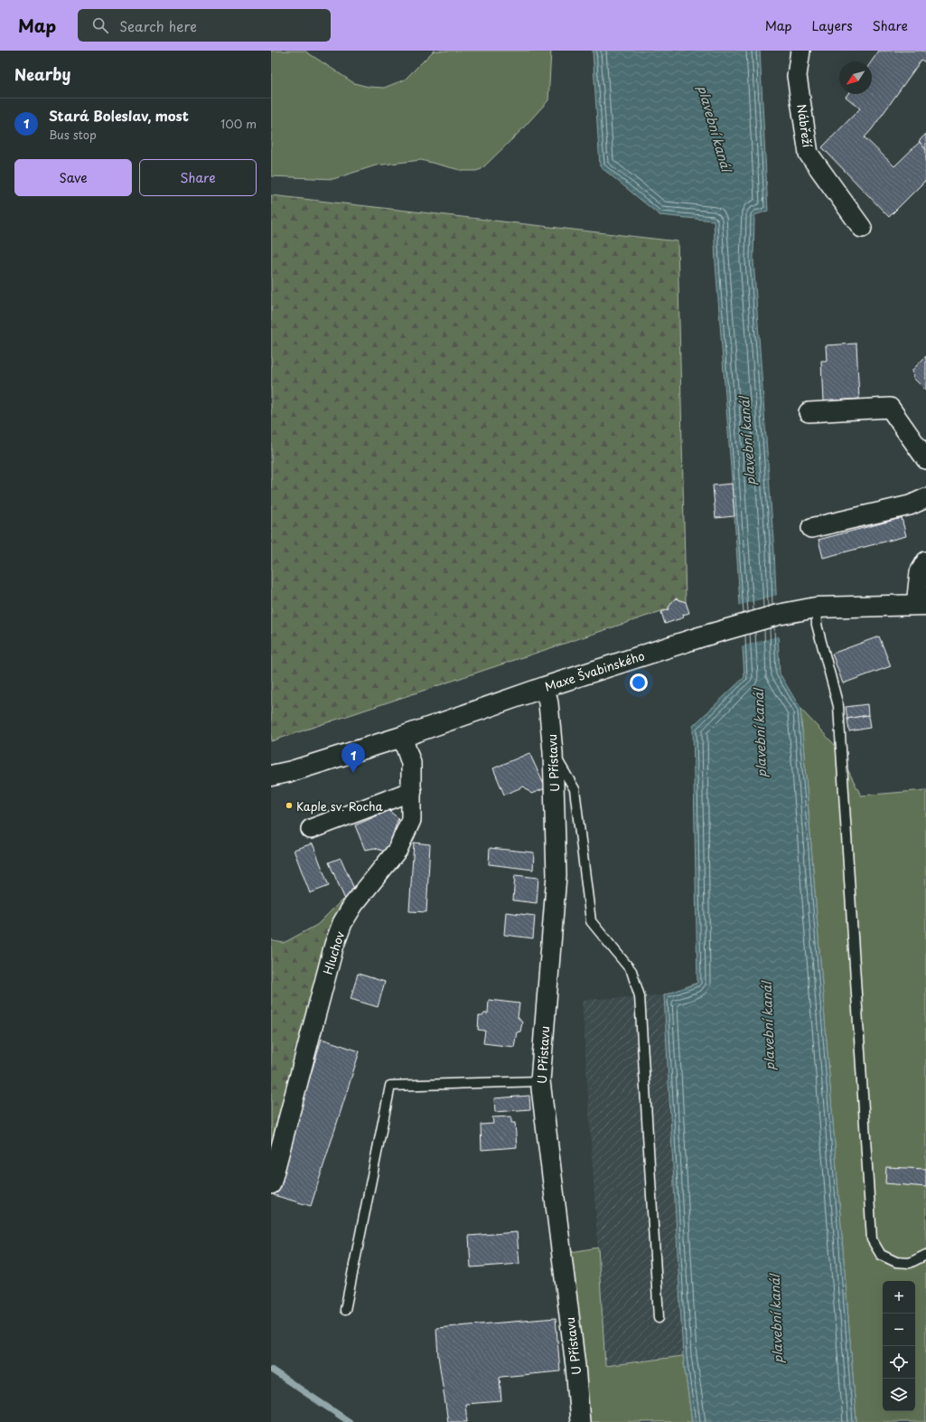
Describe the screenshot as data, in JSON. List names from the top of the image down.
{
  "streets": {
    "main road": ["Maxe Švabinského"],
    "street": ["Nábřeží", "U Přístavu", "Hluchov"]
  },
  "crossings": [
    ["Maxe Švabinského", "U Přístavu"],
    ["Maxe Švabinského", "Hluchov"]
  ],
  "water": ["plavební kanál"],
  "places": ["Kaple sv. Rocha"],
  "north": "bottom left",
  "page": {
    "header": "Map",
    "search": "Search here",
    "nav": ["Map", "Layers", "Share"],
    "heading": "Nearby",
    "list": [
      {
        "mark": "1",
        "name": "Stará Boleslav, most",
        "note": "Bus stop",
        "value": "100 m"
      }
    ],
    "buttons": ["Save", "Share"],
    "pins": "1",
    "map_buttons": ["+", "−"]
  }
}
